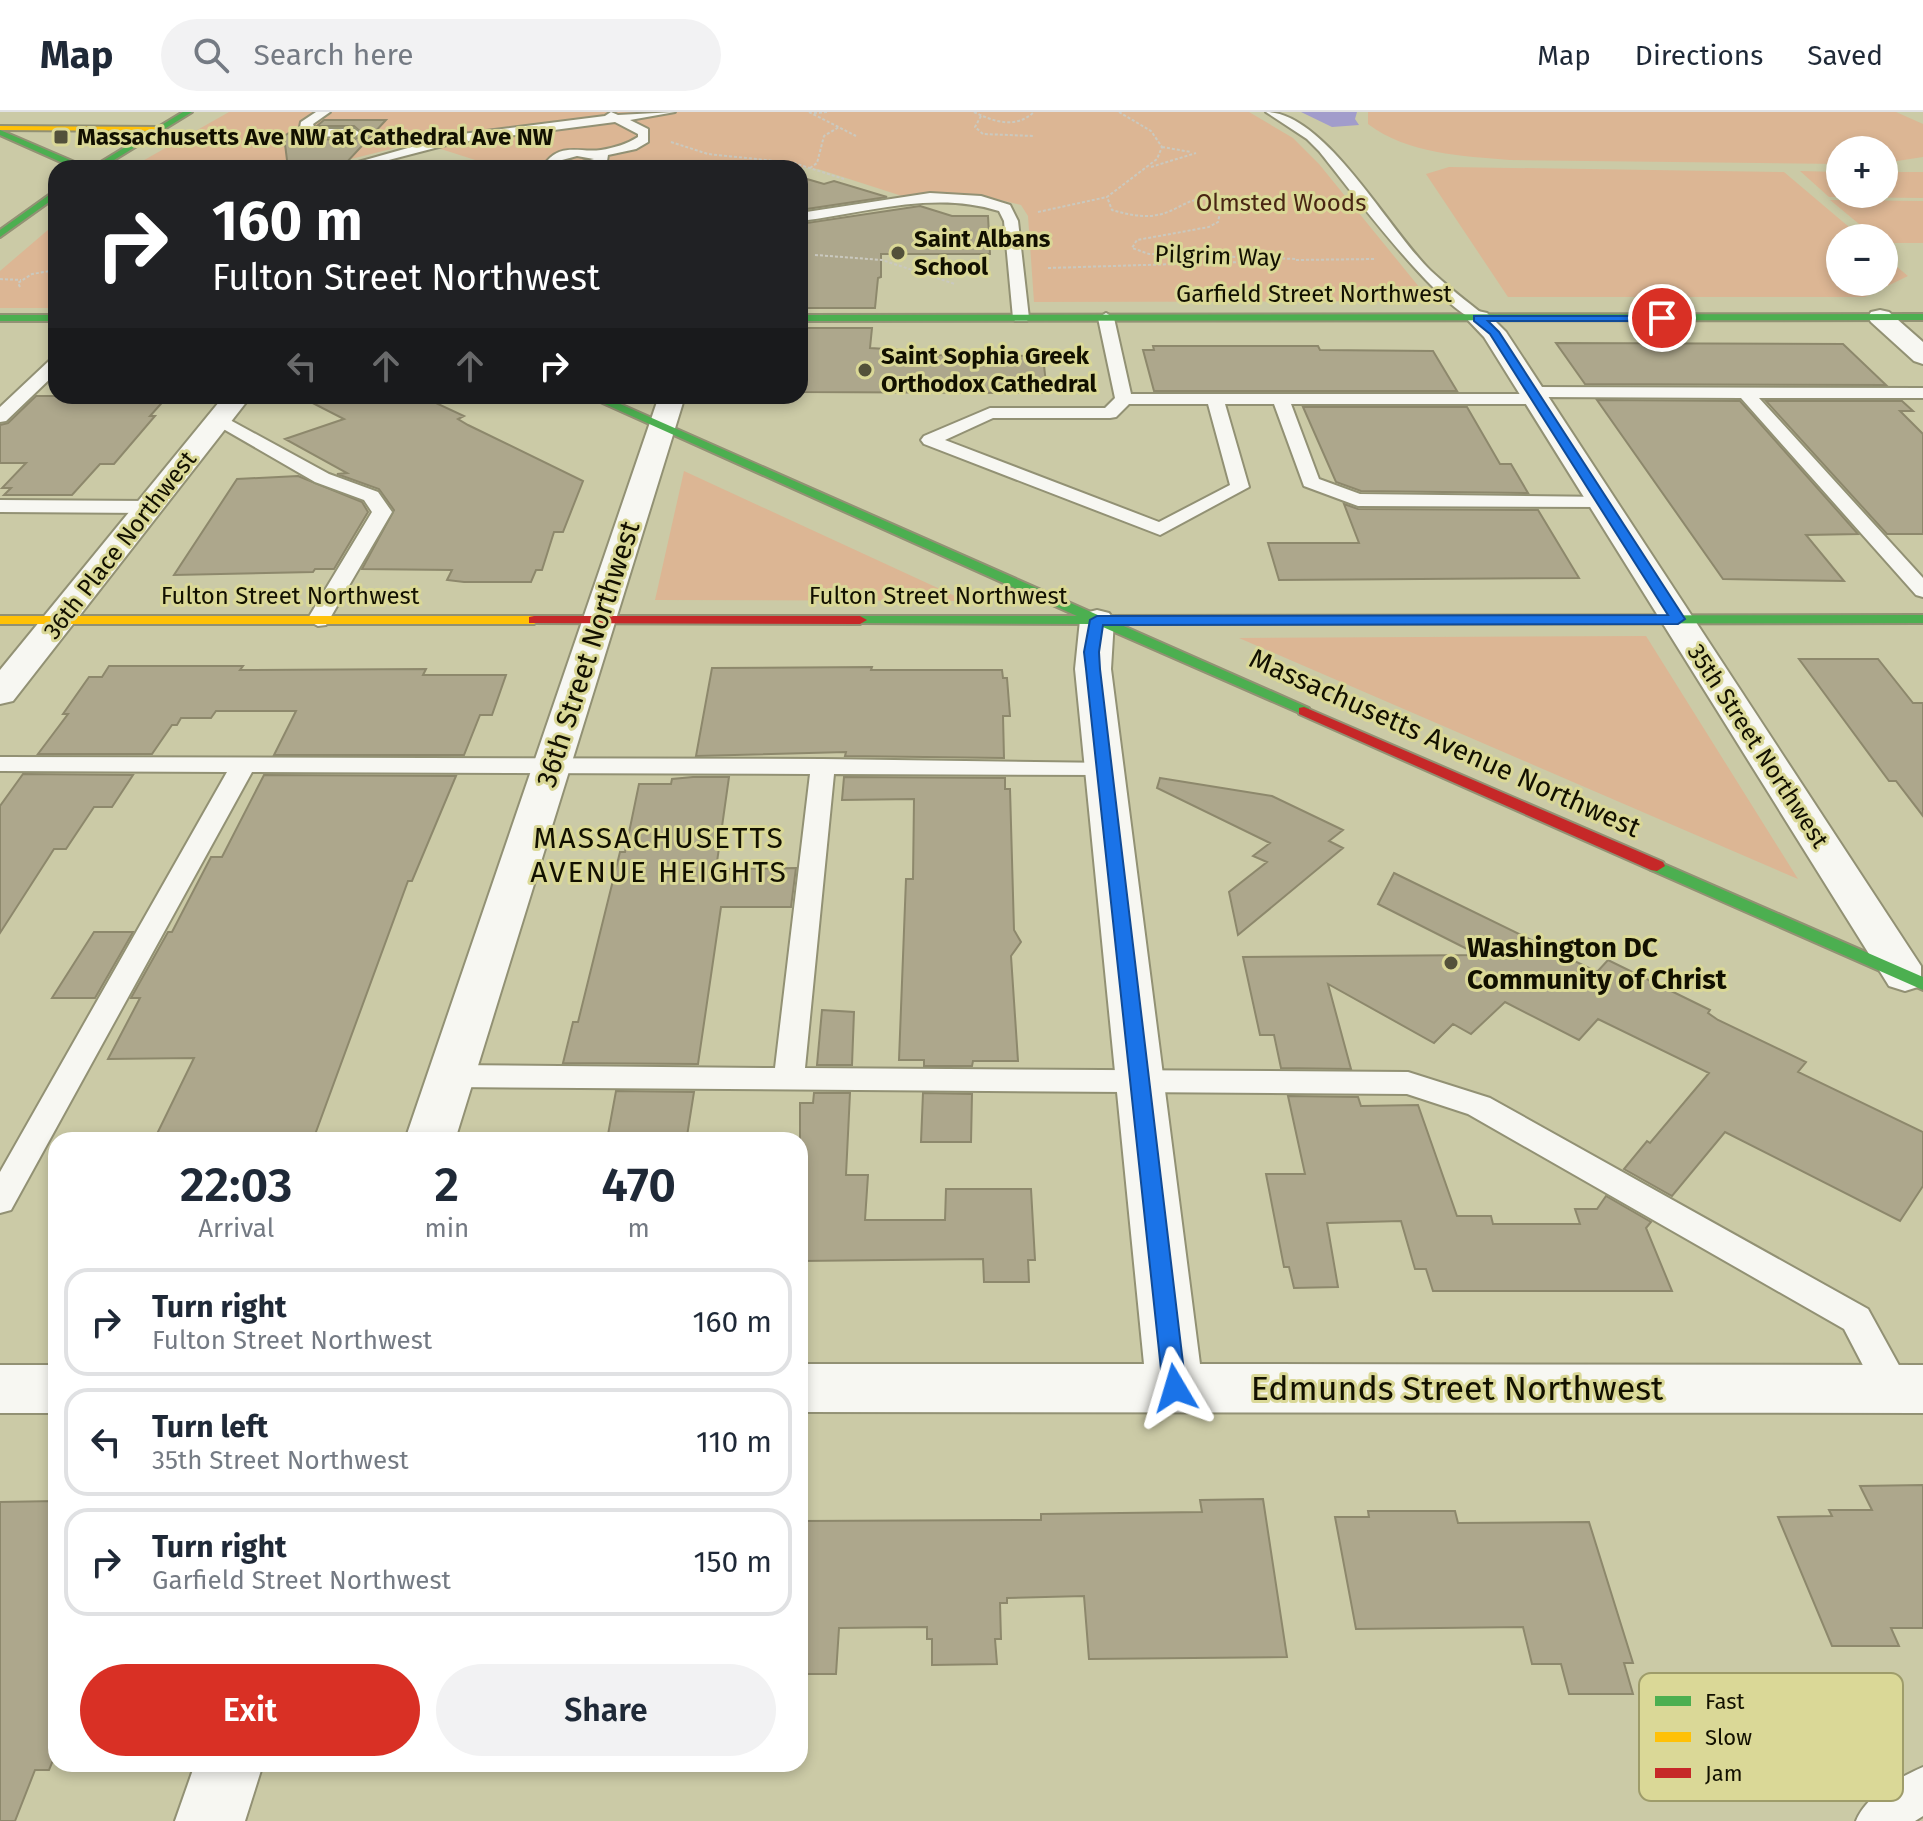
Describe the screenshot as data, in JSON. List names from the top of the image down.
{
  "streets": {
    "main road": ["Garfield Street Northwest", "Fulton Street Northwest", "Massachusetts Avenue Northwest"],
    "street": [
      "36th Place Northwest",
      "36th Street Northwest",
      "35th Street Northwest",
      "Edmunds Street Northwest"
    ],
    "path": ["Pilgrim Way"]
  },
  "crossings": [
    ["Garfield Street Northwest", "35th Street Northwest"],
    ["36th Place Northwest", "Fulton Street Northwest"],
    ["Fulton Street Northwest", "36th Street Northwest"],
    ["Fulton Street Northwest", "Massachusetts Avenue Northwest"],
    ["Fulton Street Northwest", "35th Street Northwest"],
    ["36th Street Northwest", "Massachusetts Avenue Northwest"],
    ["Massachusetts Avenue Northwest", "35th Street Northwest"]
  ],
  "districts": ["MASSACHUSETTS AVENUE HEIGHTS"],
  "parks": ["Olmsted Woods"],
  "places": {
    "transit": ["Massachusetts Ave NW at Cathedral Ave NW"],
    "other": ["Saint Albans School", "Saint Sophia Greek Orthodox Cathedral", "Washington DC Community of Christ"]
  },
  "legend": ["Fast", "Slow", "Jam"],
  "page": {
    "header": "Map",
    "search": "Search here",
    "nav": ["Map", "Directions", "Saved"],
    "map_buttons": ["+", "−"],
    "turn": ["160 m", "Fulton Street Northwest"],
    "eta": [
      "22:03",
      "Arrival",
      "2",
      "min",
      "470",
      "m"
    ],
    "list": [
      {
        "name": "Turn right",
        "note": "Fulton Street Northwest",
        "value": "160 m"
      },
      {
        "name": "Turn left",
        "note": "35th Street Northwest",
        "value": "110 m"
      },
      {
        "name": "Turn right",
        "note": "Garfield Street Northwest",
        "value": "150 m"
      }
    ],
    "buttons": ["Exit", "Share"]
  }
}
